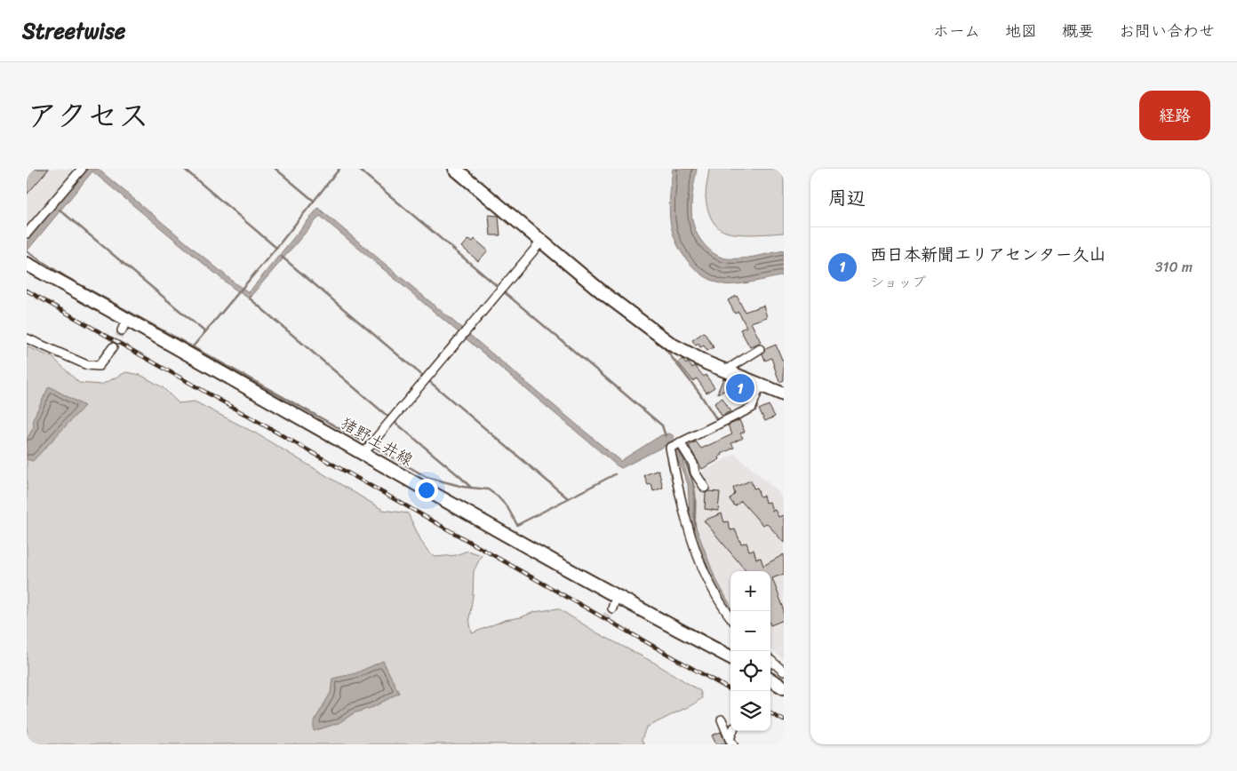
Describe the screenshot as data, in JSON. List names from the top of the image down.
{
  "streets": {
    "main road": ["猪野土井線"]
  },
  "page": {
    "header": "Streetwise",
    "nav": [
      "ホーム",
      "地図",
      "概要",
      "お問い合わせ"
    ],
    "title": "アクセス",
    "buttons": "経路",
    "heading": "周辺",
    "list": [
      {
        "mark": "1",
        "name": "西日本新聞エリアセンター久山",
        "note": "ショップ",
        "value": "310 m"
      }
    ],
    "pins": "1",
    "map_buttons": ["+", "−"]
  }
}
